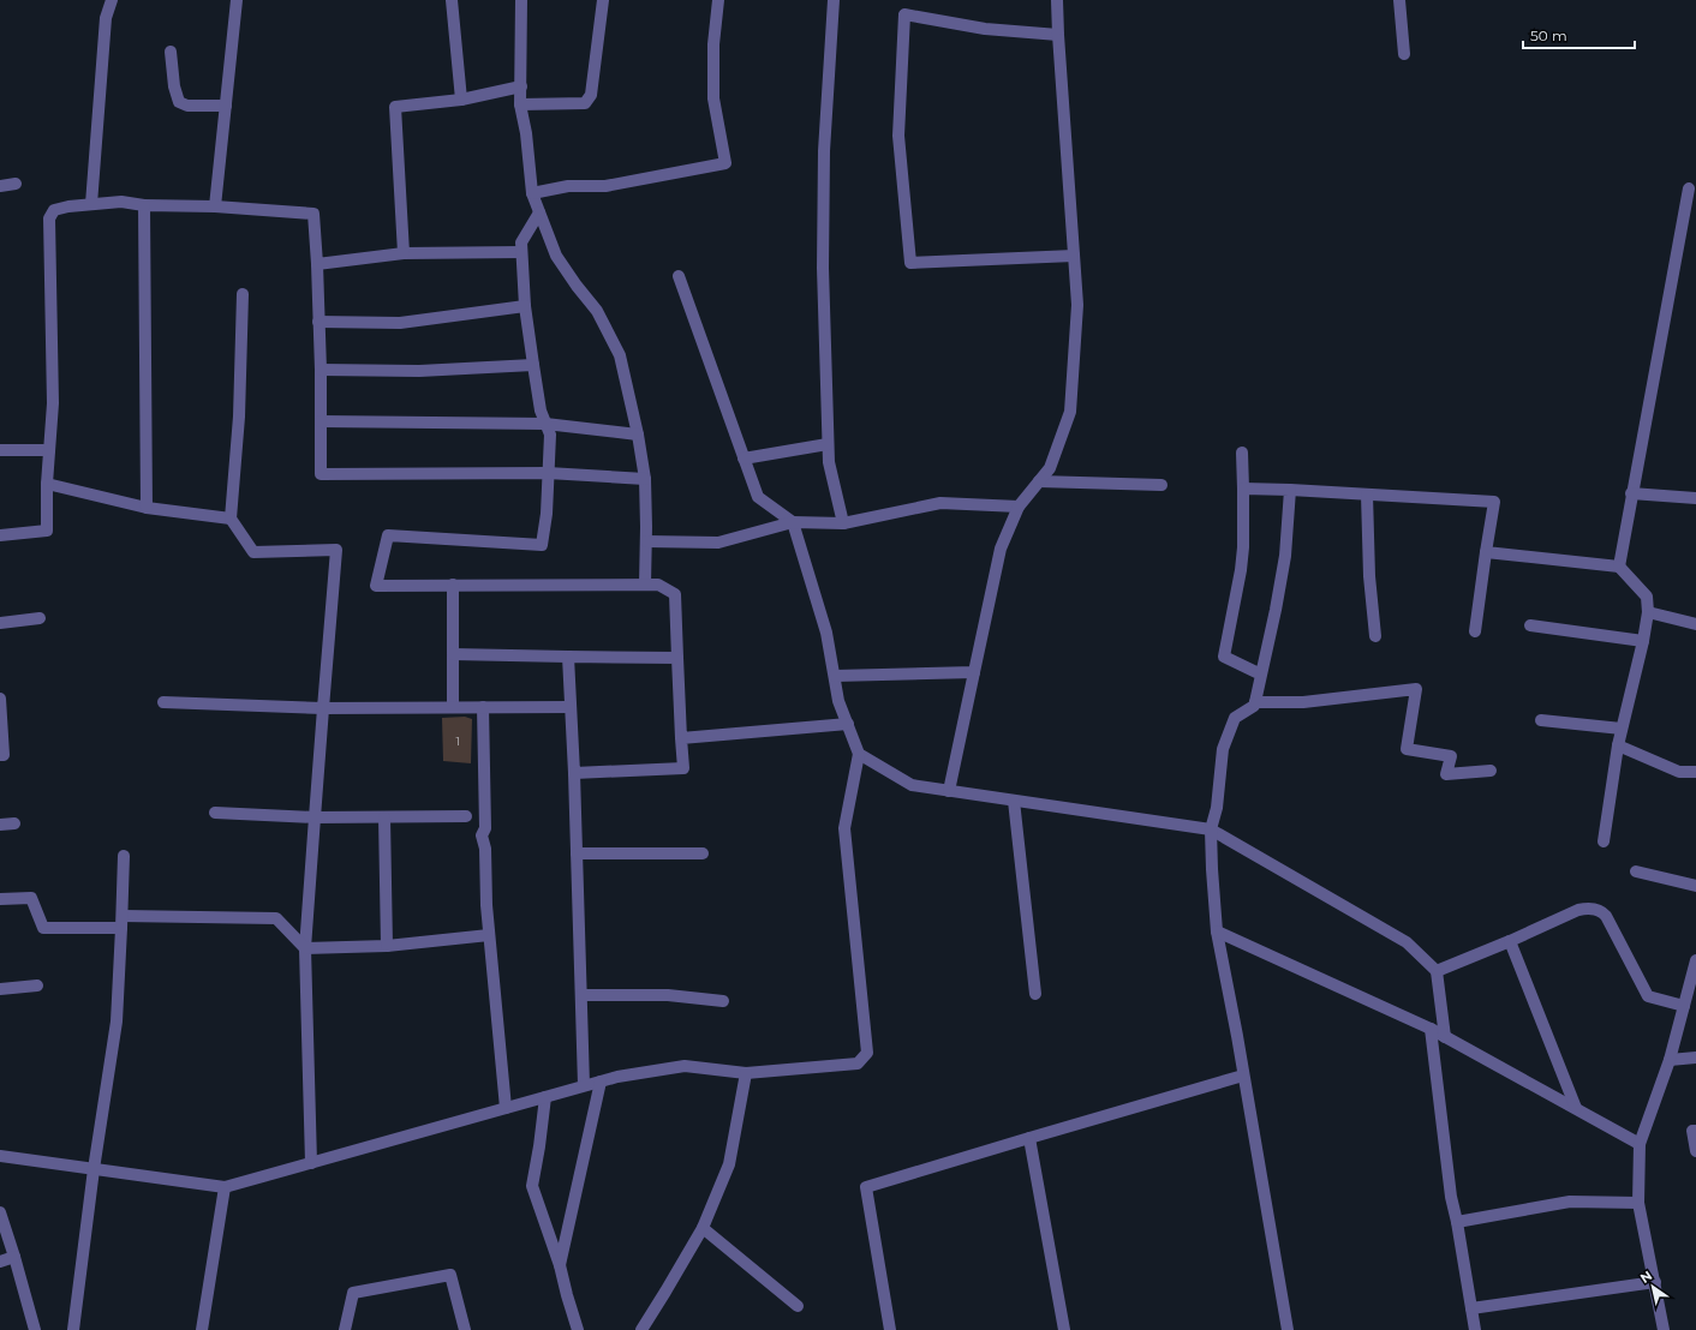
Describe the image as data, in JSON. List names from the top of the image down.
{
  "house_numbers": ["1"],
  "scale_bar": "50 m",
  "north": "top left"
}
